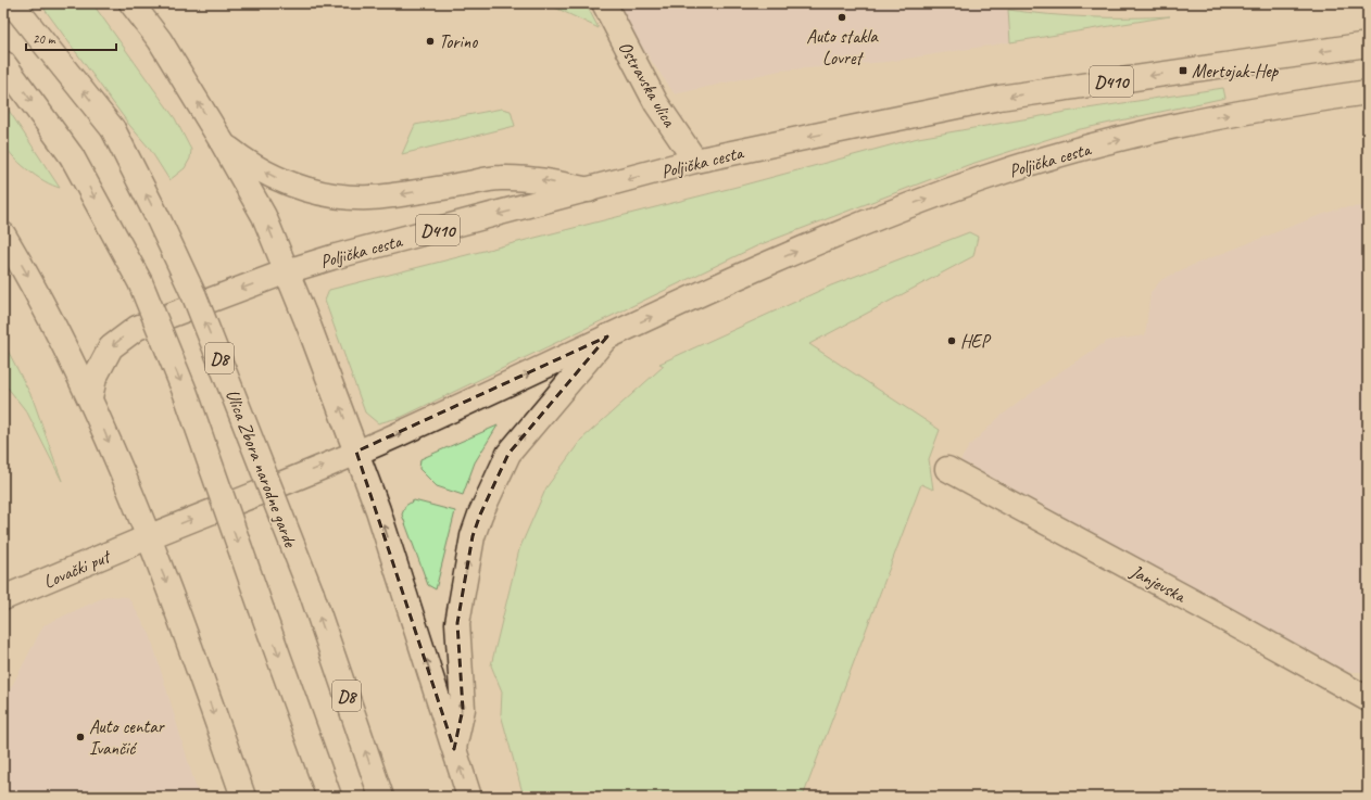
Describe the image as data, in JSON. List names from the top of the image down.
{
  "streets": {
    "main road": [
      "D410",
      "Ostravska ulica",
      "Poljička cesta",
      "D8",
      "Ulica Zbora narodne garde",
      "Lovački put",
      "Janjevska"
    ]
  },
  "crossings": [
    ["Ostravska ulica", "Poljička cesta"],
    ["Poljička cesta", "Lovački put"]
  ],
  "places": {
    "other": [
      "Auto stakla Lovret",
      "Torino",
      "HEP",
      "Auto centar Ivančić"
    ],
    "transit": ["Mertojak-Hep"]
  },
  "scale_bar": "20 m"
}
